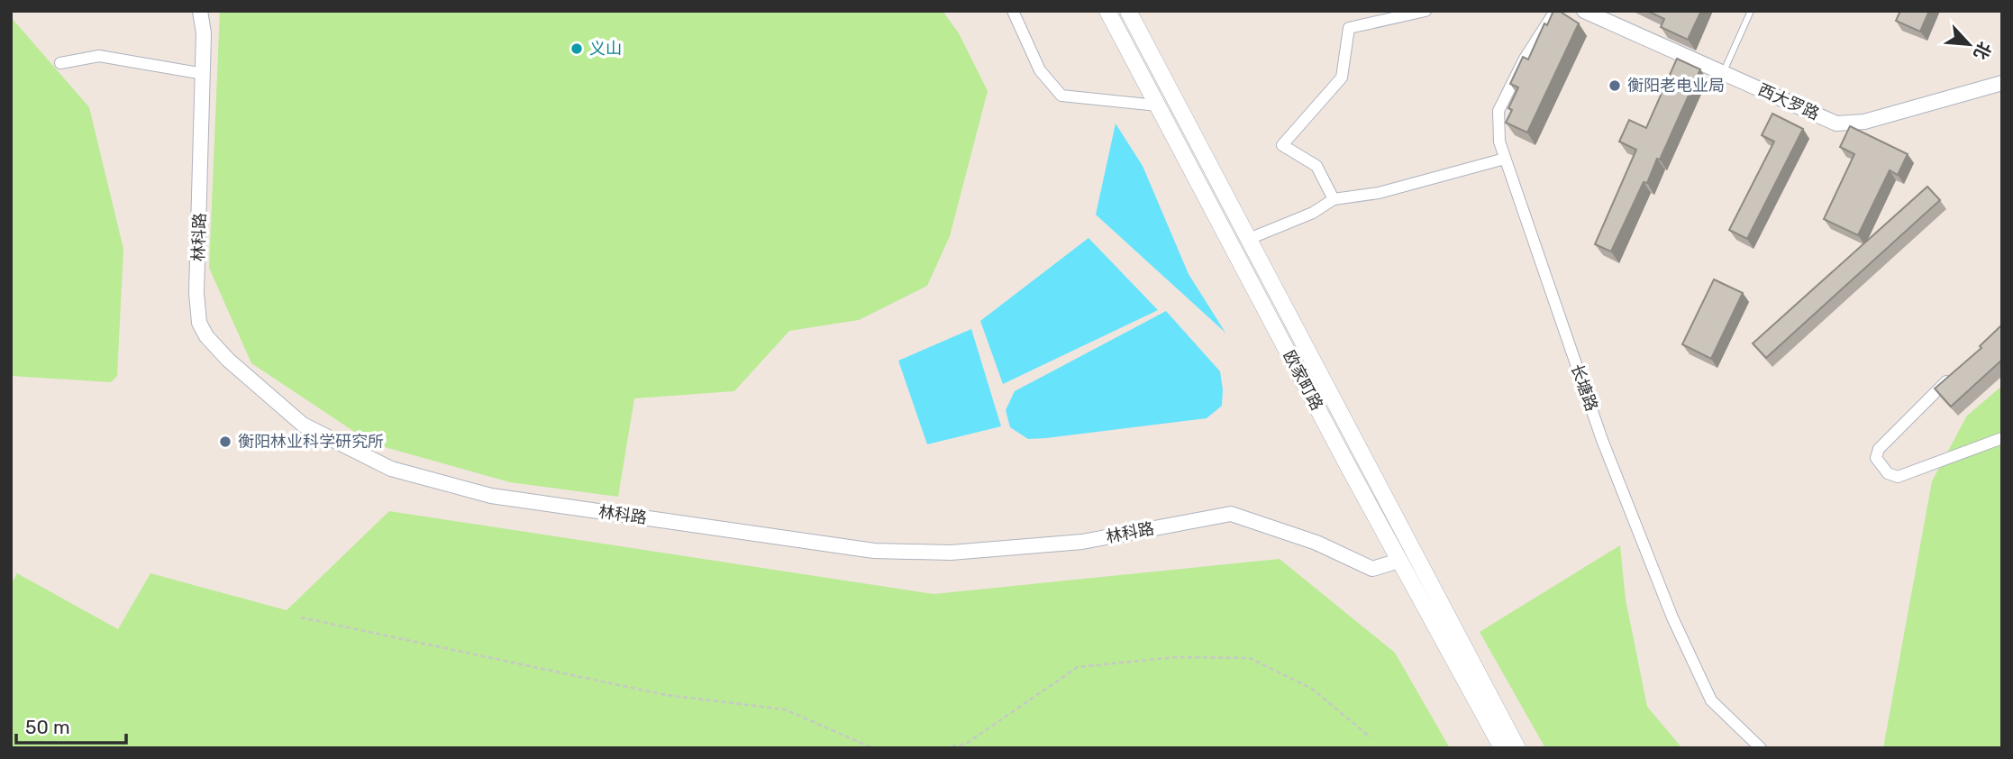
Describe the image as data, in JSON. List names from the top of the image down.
{
  "streets": {
    "main road": ["欧家町路"],
    "street": ["西大罗路", "林科路", "长塘路"]
  },
  "crossings": [
    ["林科路", "欧家町路"]
  ],
  "places": ["义山", "衡阳老电业局", "衡阳林业科学研究所"],
  "scale_bar": "50 m",
  "north": "bottom right"
}
